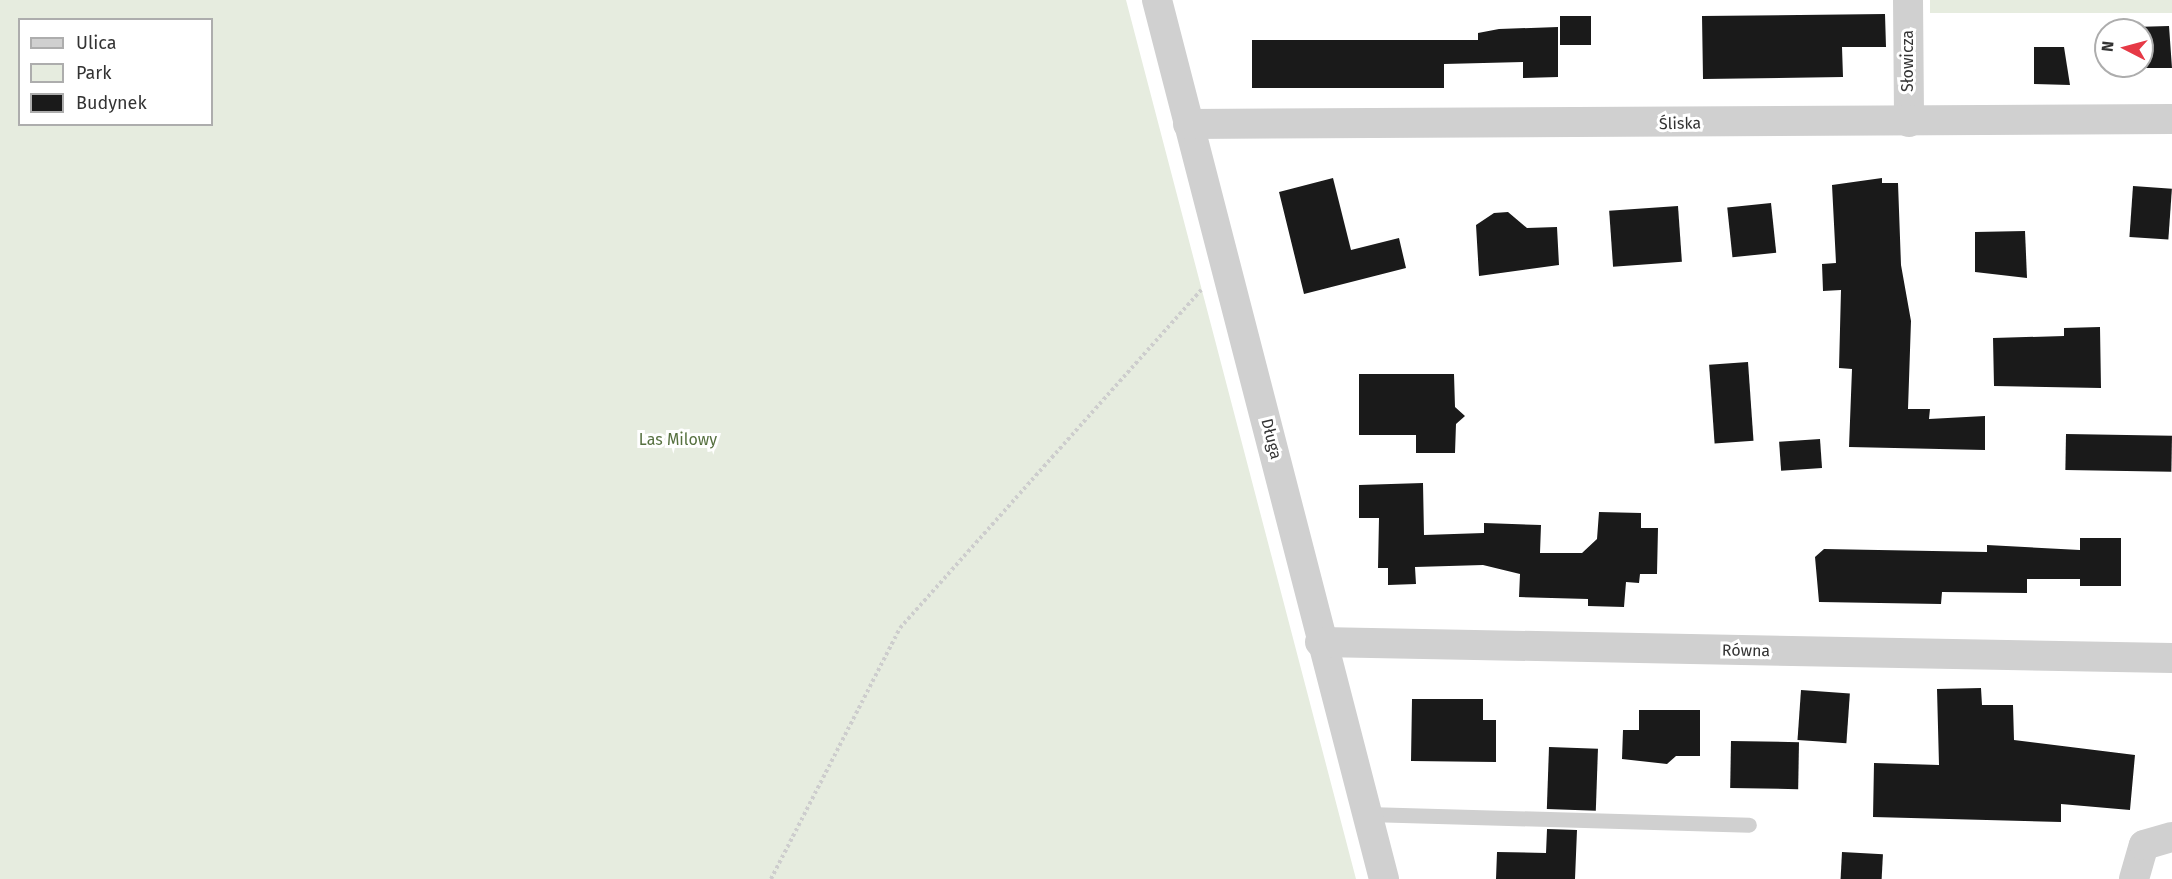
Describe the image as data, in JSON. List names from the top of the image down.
{
  "streets": {
    "street": [
      "Słowicza",
      "Śliska",
      "Długa",
      "Równa"
    ]
  },
  "crossings": [
    ["Słowicza", "Śliska"],
    ["Śliska", "Długa"],
    ["Długa", "Równa"]
  ],
  "parks": ["Las Milowy"],
  "legend": ["Ulica", "Park", "Budynek"],
  "north": "left"
}
